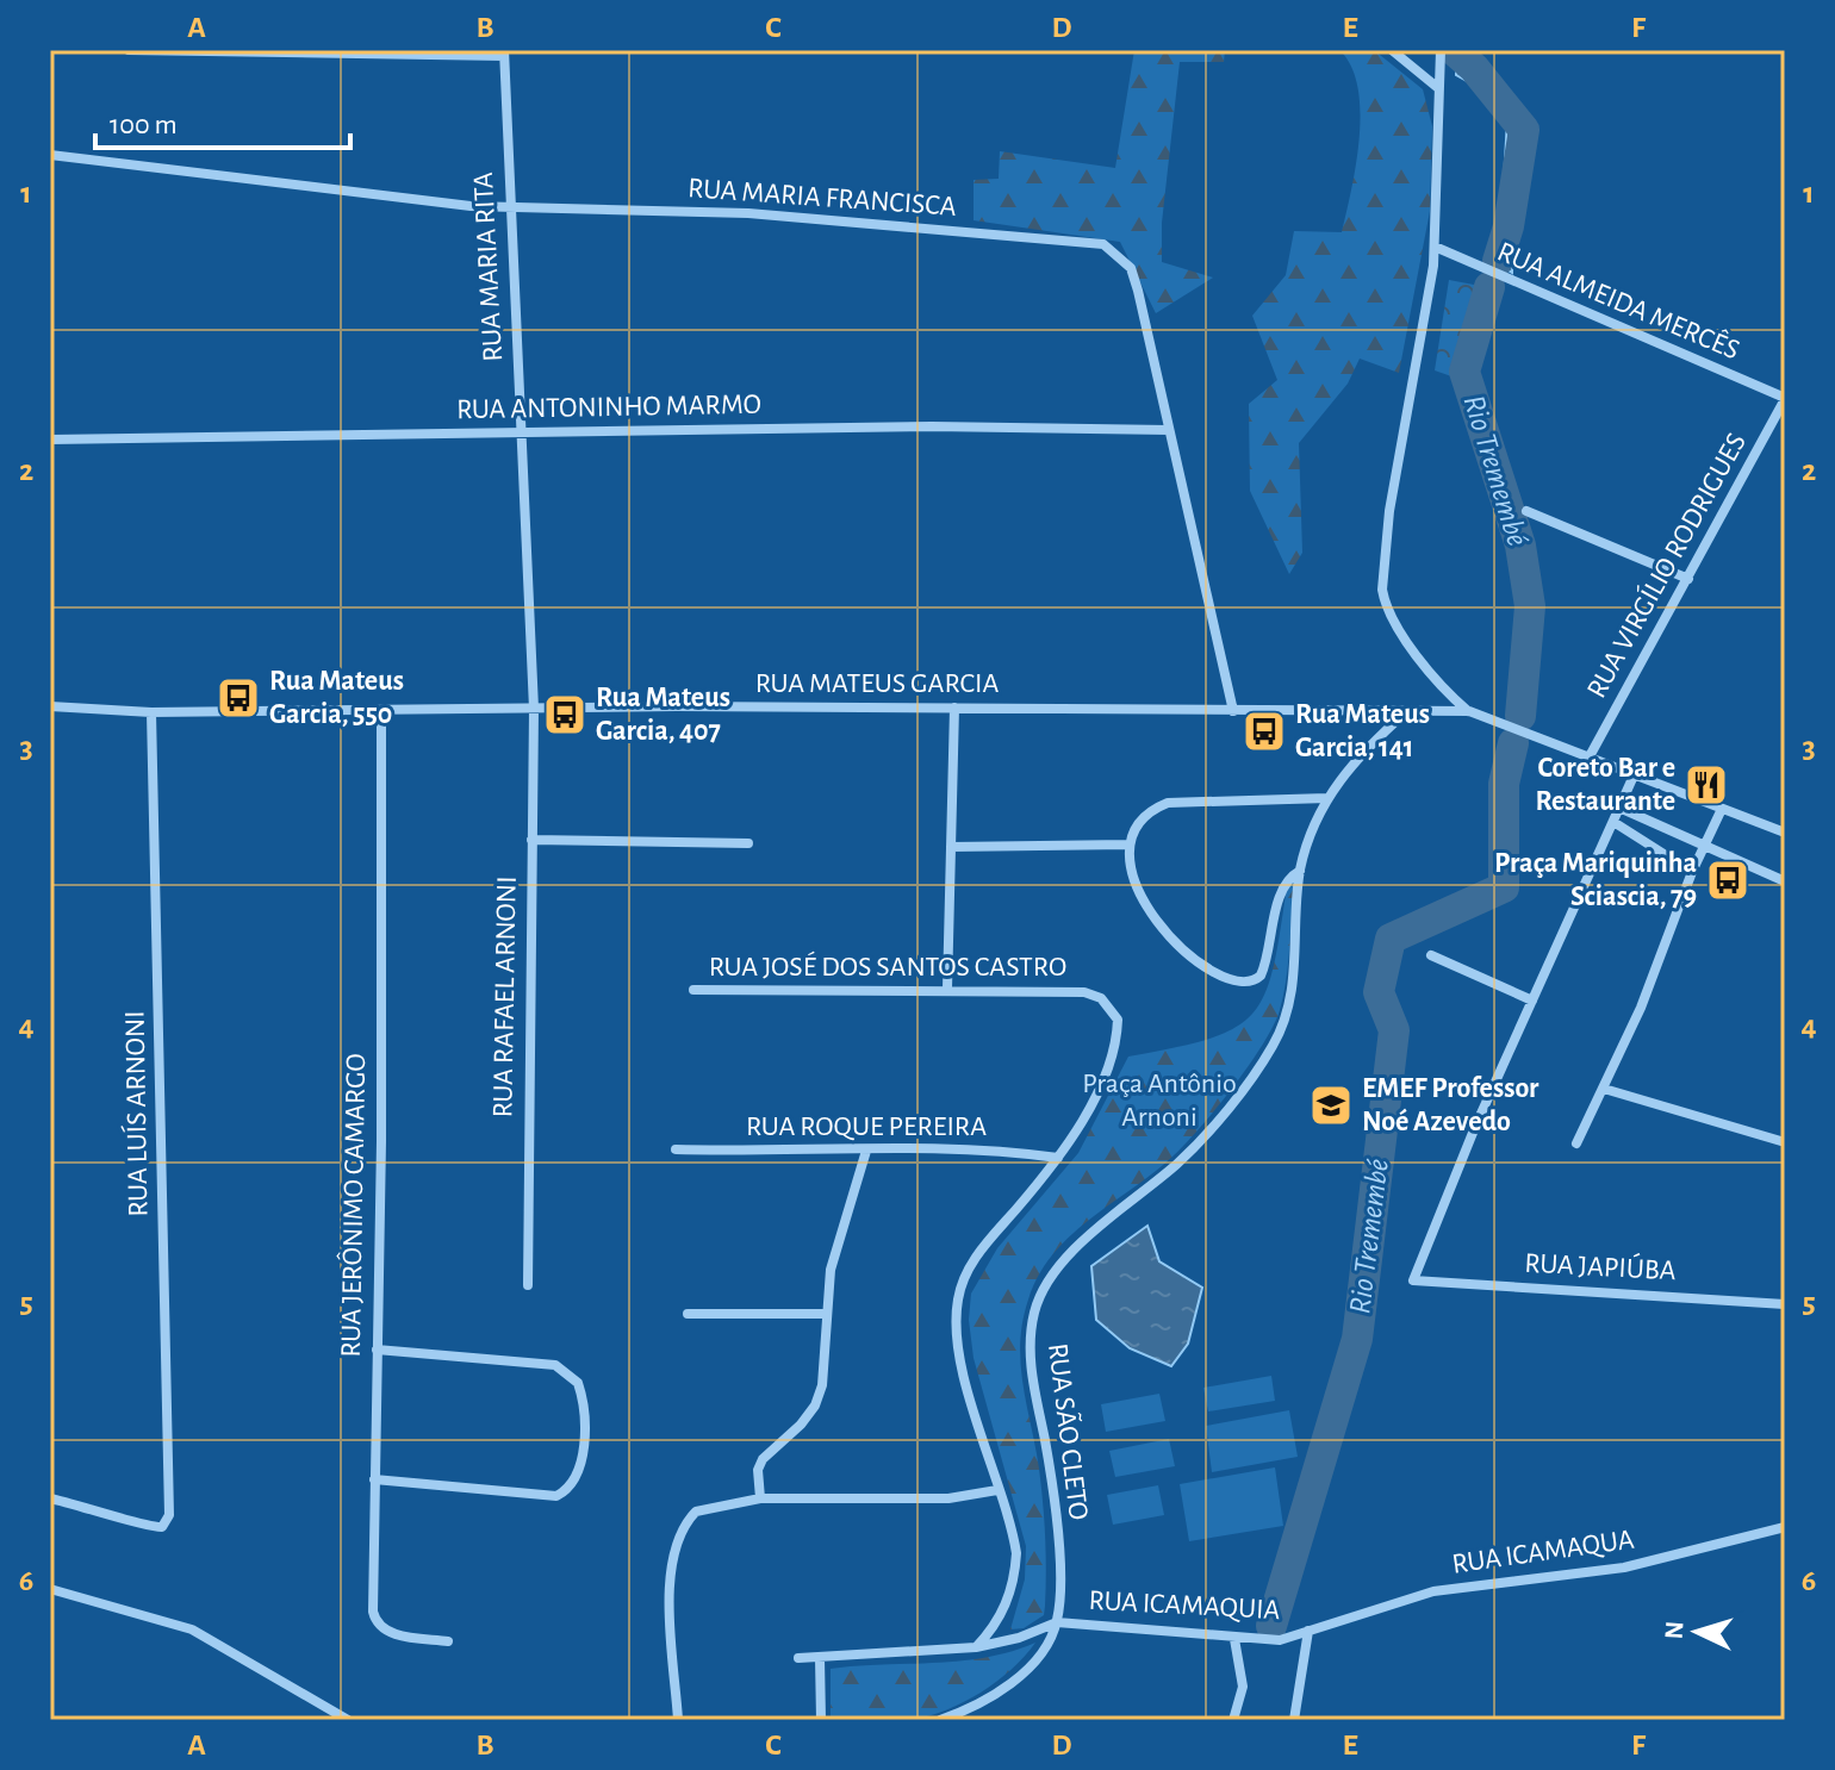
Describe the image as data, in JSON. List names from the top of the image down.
{
  "streets": {
    "street": [
      "RUA MARIA FRANCISCA",
      "RUA MARIA RITA",
      "RUA ALMEIDA MERCÊS",
      "RUA ANTONINHO MARMO",
      "RUA VIRGÍLIO RODRIGUES",
      "RUA MATEUS GARCIA",
      "RUA JOSÉ DOS SANTOS CASTRO",
      "RUA RAFAEL ARNONI",
      "RUA LUÍS ARNONI",
      "RUA ROQUE PEREIRA",
      "RUA JERÔNIMO CAMARGO",
      "RUA JAPIÚBA",
      "RUA SÃO CLETO",
      "RUA ICAMAQUA",
      "RUA ICAMAQUIA"
    ]
  },
  "crossings": [
    ["RUA MARIA FRANCISCA", "RUA MARIA RITA"],
    ["RUA MARIA FRANCISCA", "RUA ANTONINHO MARMO"],
    ["RUA MARIA FRANCISCA", "RUA MATEUS GARCIA"],
    ["RUA MARIA RITA", "RUA ANTONINHO MARMO"],
    ["RUA MARIA RITA", "RUA MATEUS GARCIA"],
    ["RUA MARIA RITA", "RUA RAFAEL ARNONI"],
    ["RUA ALMEIDA MERCÊS", "RUA VIRGÍLIO RODRIGUES"],
    ["RUA VIRGÍLIO RODRIGUES", "RUA MATEUS GARCIA"],
    ["RUA MATEUS GARCIA", "RUA RAFAEL ARNONI"],
    ["RUA MATEUS GARCIA", "RUA LUÍS ARNONI"],
    ["RUA MATEUS GARCIA", "RUA JERÔNIMO CAMARGO"],
    ["RUA MATEUS GARCIA", "RUA SÃO CLETO"],
    ["RUA JOSÉ DOS SANTOS CASTRO", "RUA ROQUE PEREIRA"],
    ["RUA SÃO CLETO", "RUA ICAMAQUIA"],
    ["RUA ICAMAQUA", "RUA ICAMAQUIA"]
  ],
  "water": ["Rio Tremembé"],
  "parks": ["Praça Antônio Arnoni"],
  "places": {
    "bus stop": [
      "Rua Mateus Garcia, 550",
      "Rua Mateus Garcia, 407",
      "Rua Mateus Garcia, 141",
      "Praça Mariquinha Sciascia, 79"
    ],
    "restaurant": ["Coreto Bar e Restaurante"],
    "school or university": ["EMEF Professor Noé Azevedo"]
  },
  "scale_bar": "100 m",
  "north": "left",
  "grid": {
    "columns": [
      "A",
      "B",
      "C",
      "D",
      "E",
      "F"
    ],
    "rows": [
      "1",
      "2",
      "3",
      "4",
      "5",
      "6"
    ]
  }
}
